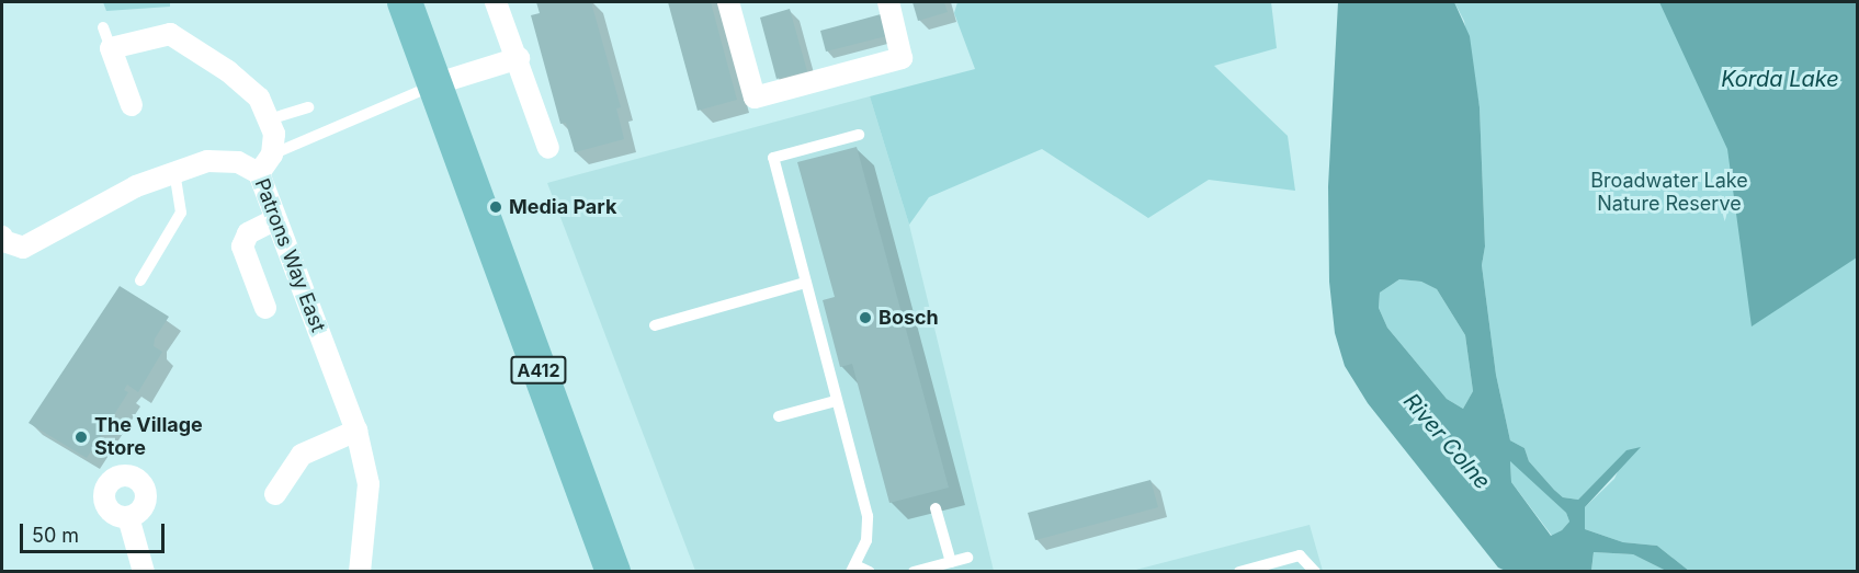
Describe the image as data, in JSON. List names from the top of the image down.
{
  "streets": {
    "main road": ["A412"],
    "street": ["Patrons Way East"]
  },
  "water": ["Korda Lake", "River Colne"],
  "parks": ["Broadwater Lake Nature Reserve"],
  "places": ["Media Park", "Bosch", "The Village Store"],
  "scale_bar": "50 m"
}
